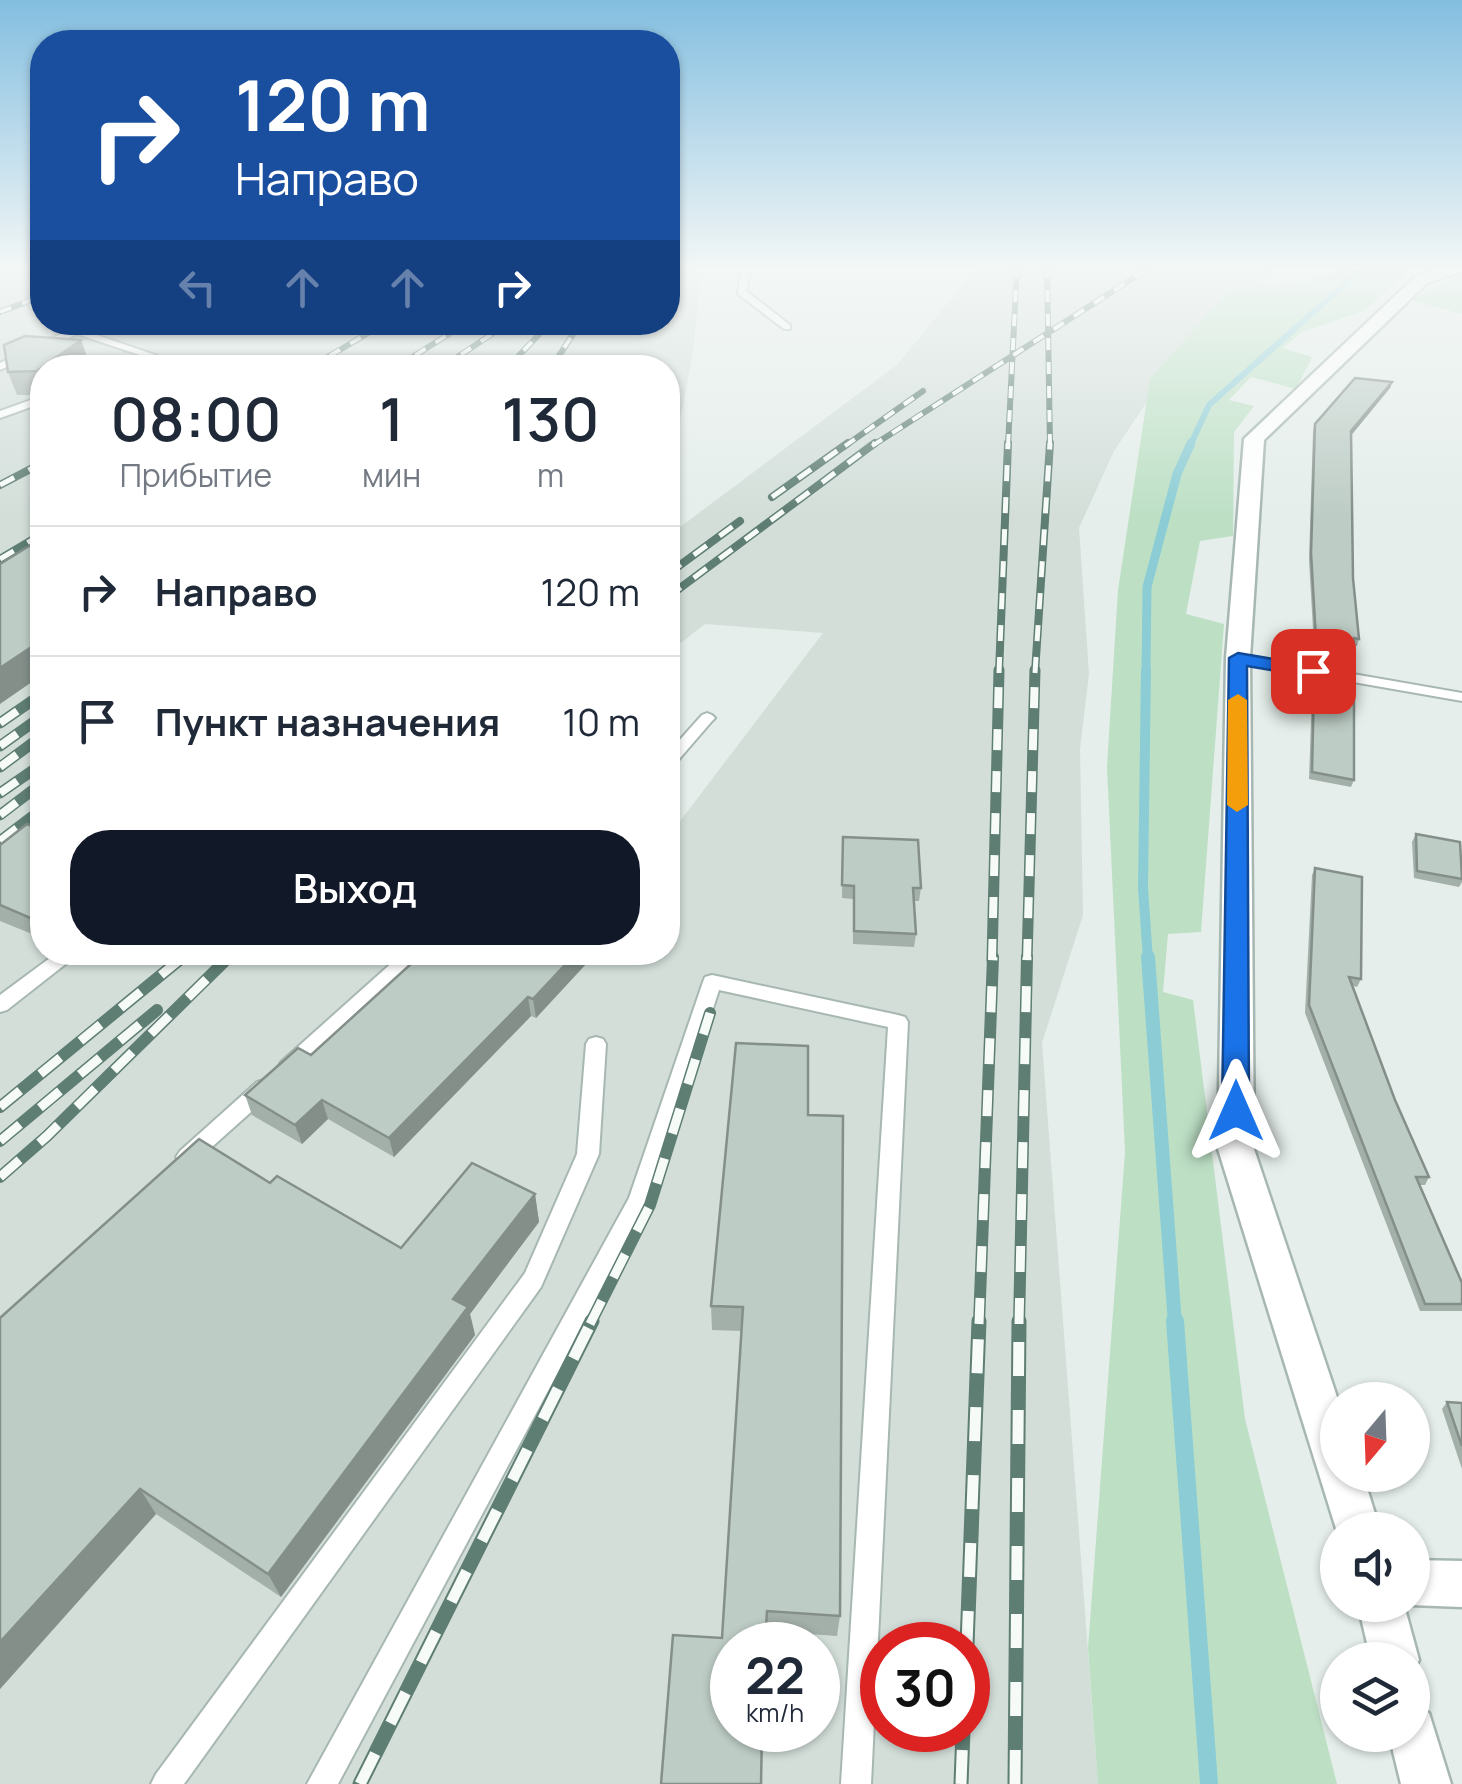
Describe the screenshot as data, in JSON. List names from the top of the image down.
{
  "north": "bottom",
  "page": {
    "turn": ["120 m", "Направо"],
    "eta": [
      "08:00",
      "Прибытие",
      "1",
      "мин",
      "130",
      "m"
    ],
    "list": [
      {
        "name": "Направо",
        "value": "120 m"
      },
      {
        "name": "Пункт назначения",
        "value": "10 m"
      }
    ],
    "buttons": "Выход",
    "speed": "22 km/h",
    "limit": "30"
  }
}
